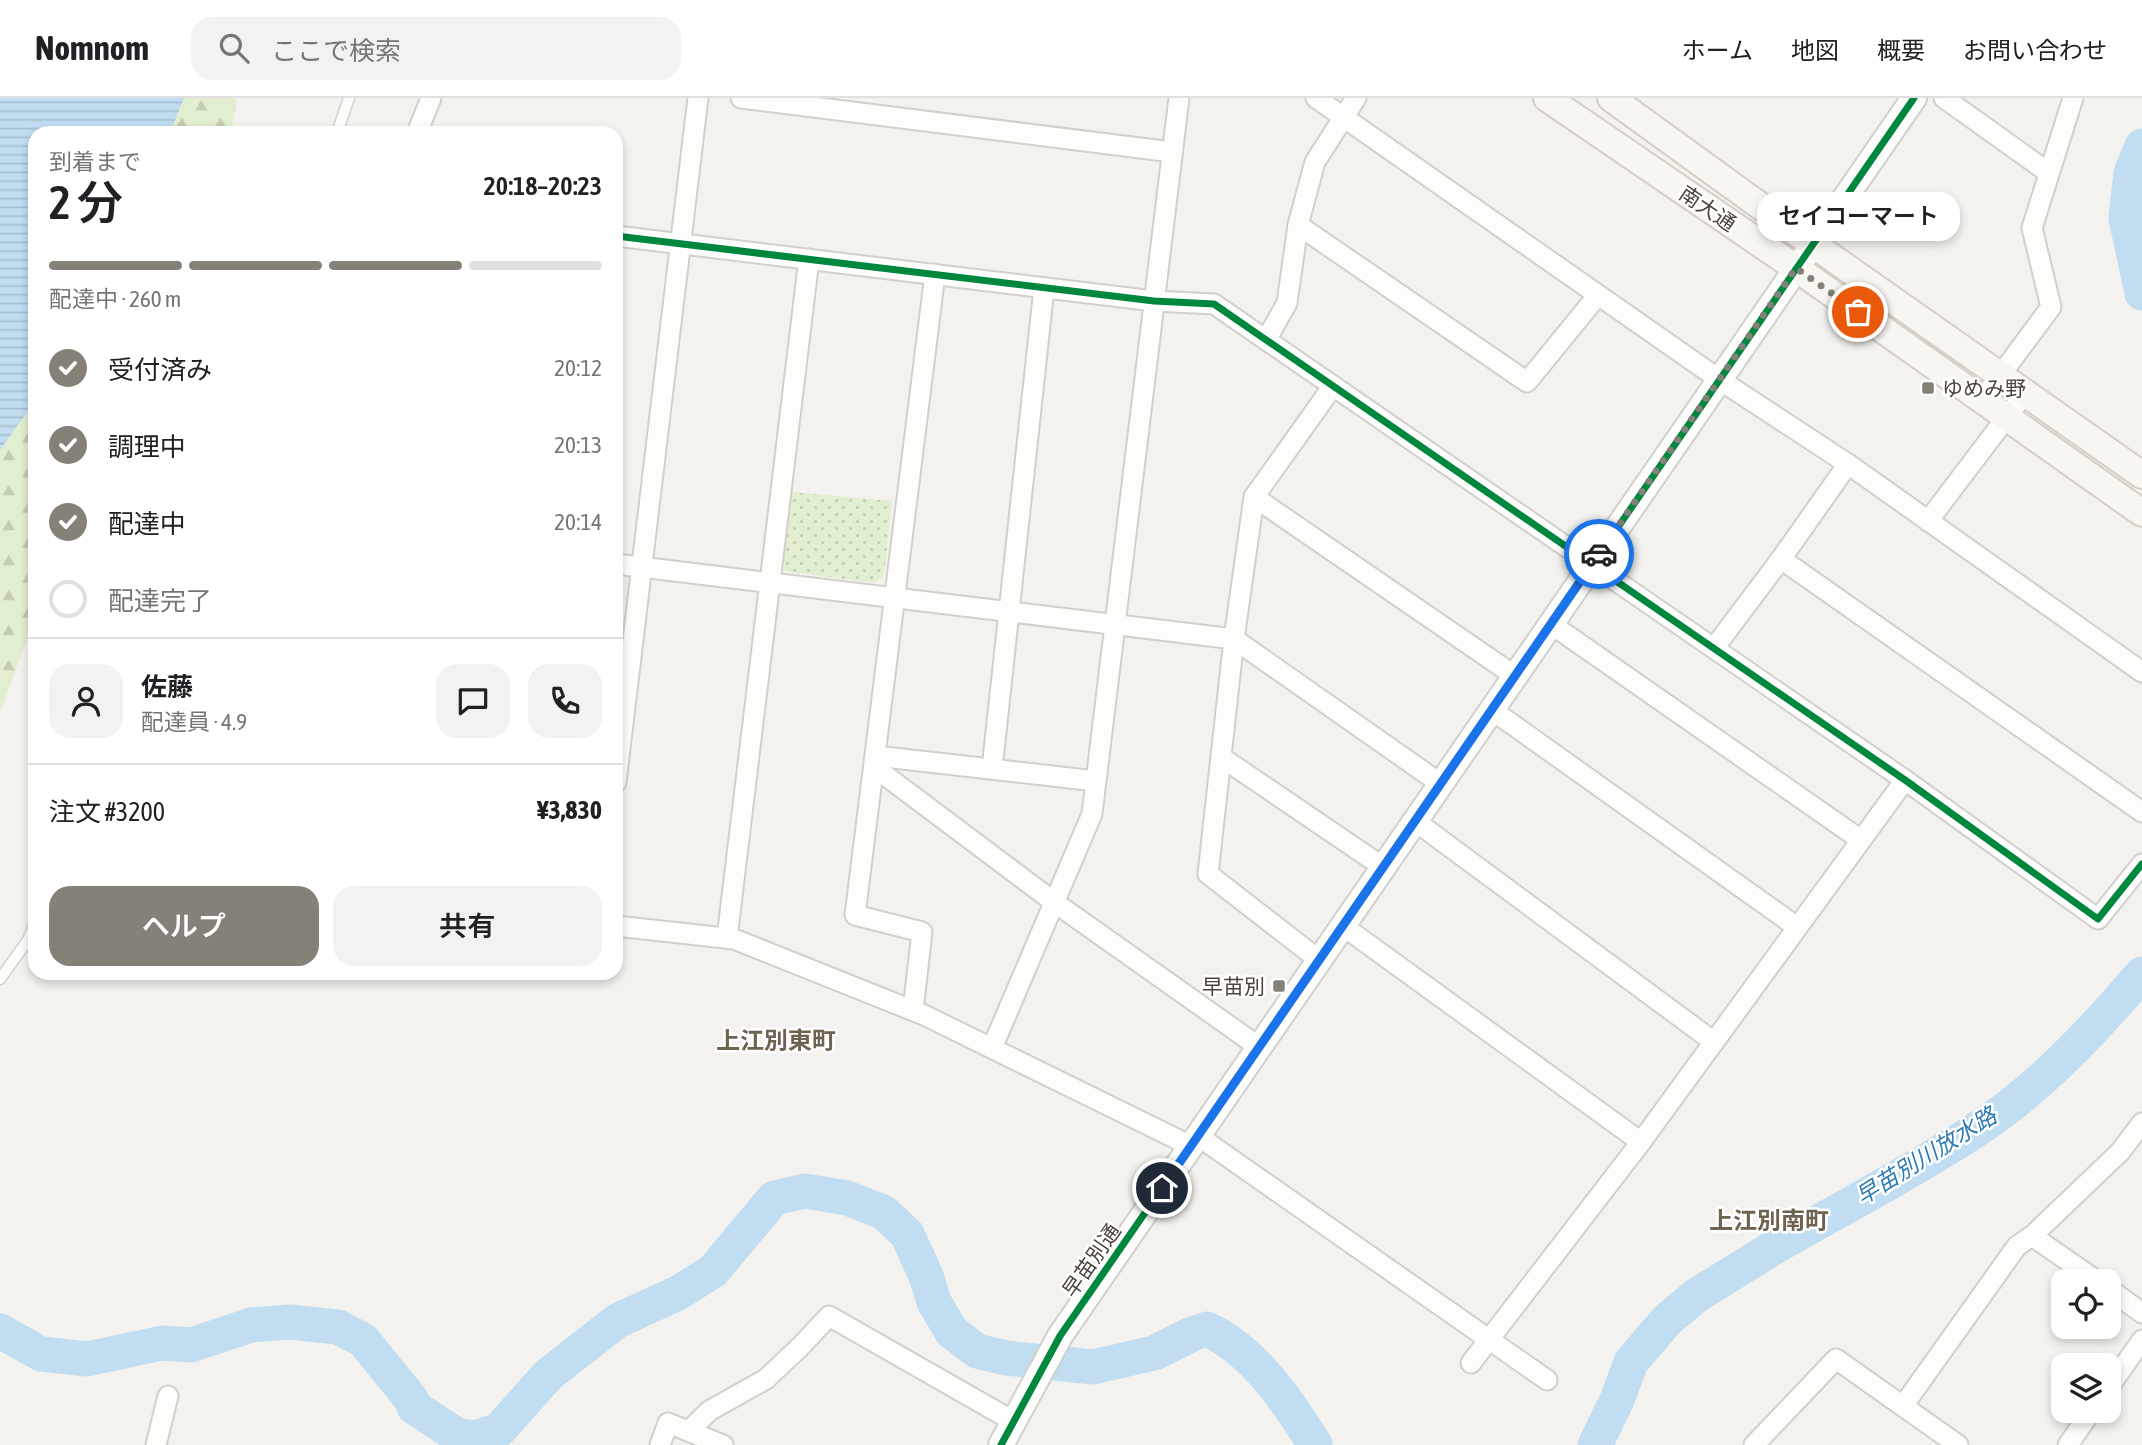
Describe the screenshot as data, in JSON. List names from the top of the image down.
{
  "streets": {
    "main road": ["南大通"],
    "street": ["早苗別通"]
  },
  "crossings": [
    ["南大通", "早苗別通"]
  ],
  "districts": ["上江別東町", "上江別南町"],
  "water": ["早苗別川放水路"],
  "places": {
    "other": ["セイコーマート"],
    "transit": ["ゆめみ野", "早苗別"]
  },
  "page": {
    "header": "Nomnom",
    "search": "ここで検索",
    "nav": [
      "ホーム",
      "地図",
      "概要",
      "お問い合わせ"
    ],
    "heading": ["2 分", "到着まで", "20:18–20:23"],
    "panel": [
      "佐藤",
      "配達員 · 4.9",
      "注文 #3200",
      "¥3,830"
    ],
    "bubble": "セイコーマート",
    "bar": "配達中 · 260 m",
    "list": [
      ["受付済み", "20:12"],
      ["調理中", "20:13"],
      ["配達中", "20:14"],
      "配達完了"
    ],
    "buttons": ["ヘルプ", "共有"]
  }
}
